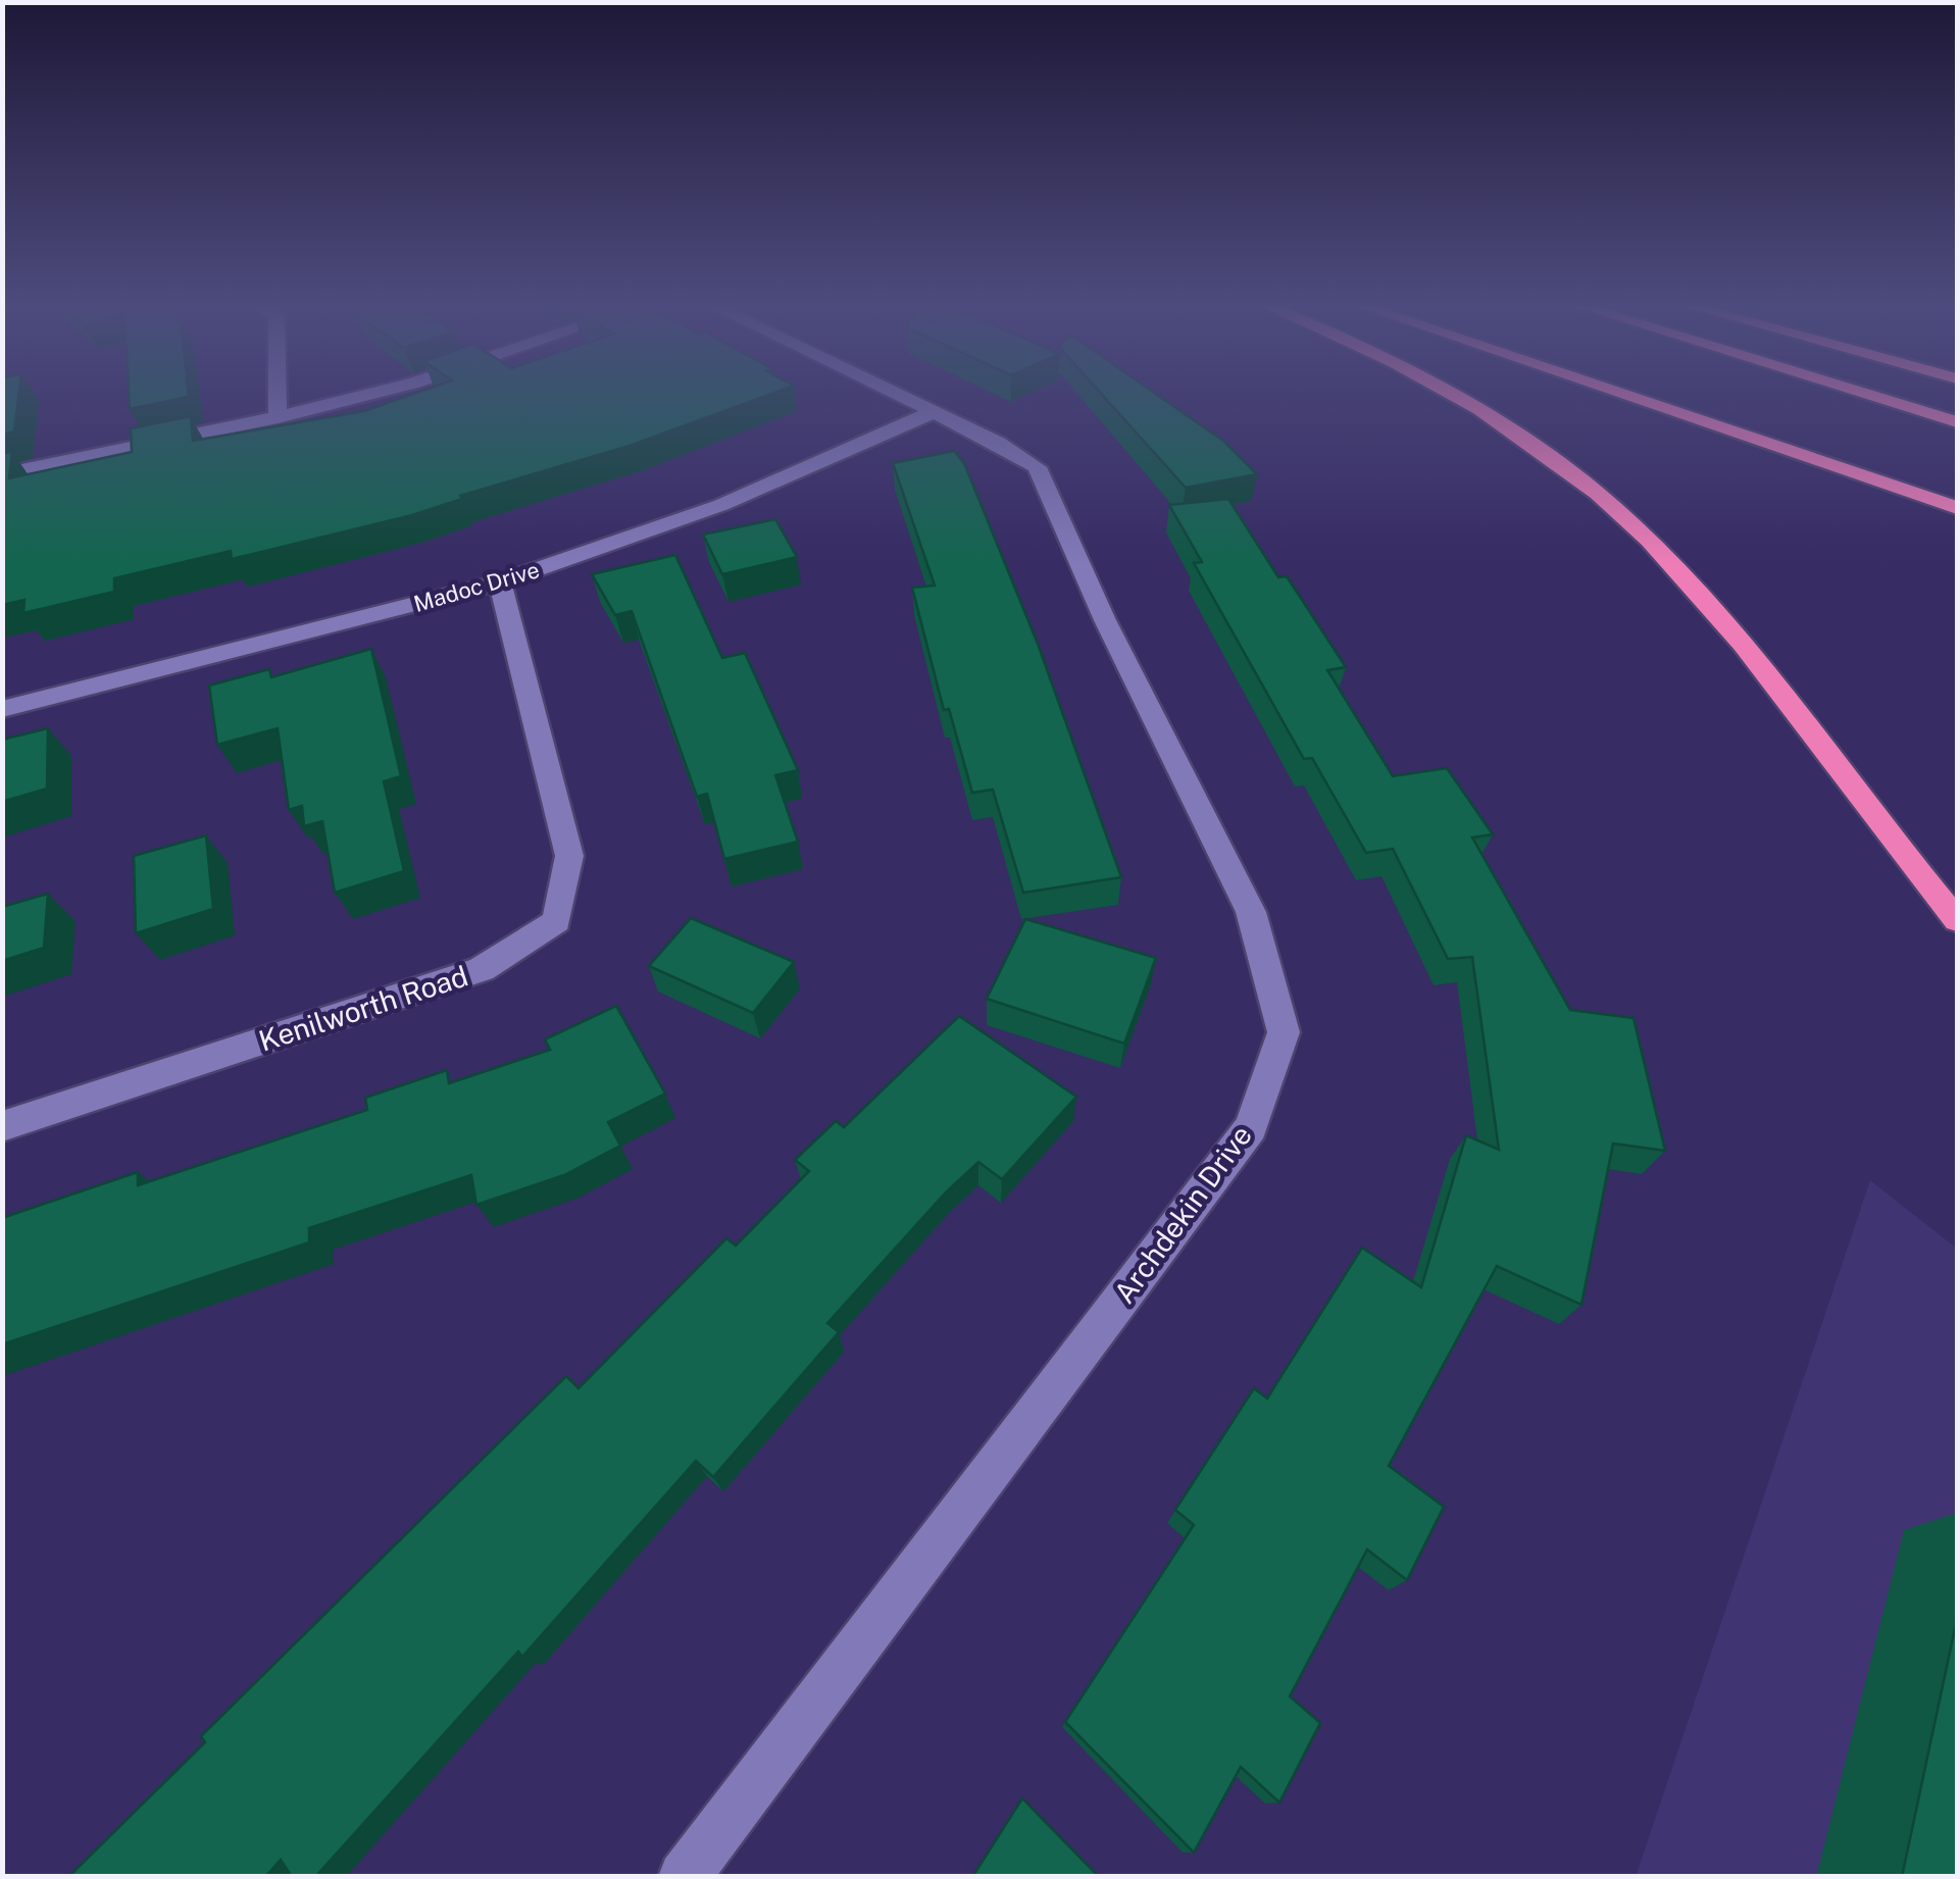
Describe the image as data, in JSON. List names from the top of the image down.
{
  "streets": {
    "street": ["Madoc Drive", "Kenilworth Road", "Archdekin Drive"]
  },
  "crossings": [
    ["Madoc Drive", "Kenilworth Road"],
    ["Madoc Drive", "Archdekin Drive"]
  ]
}
